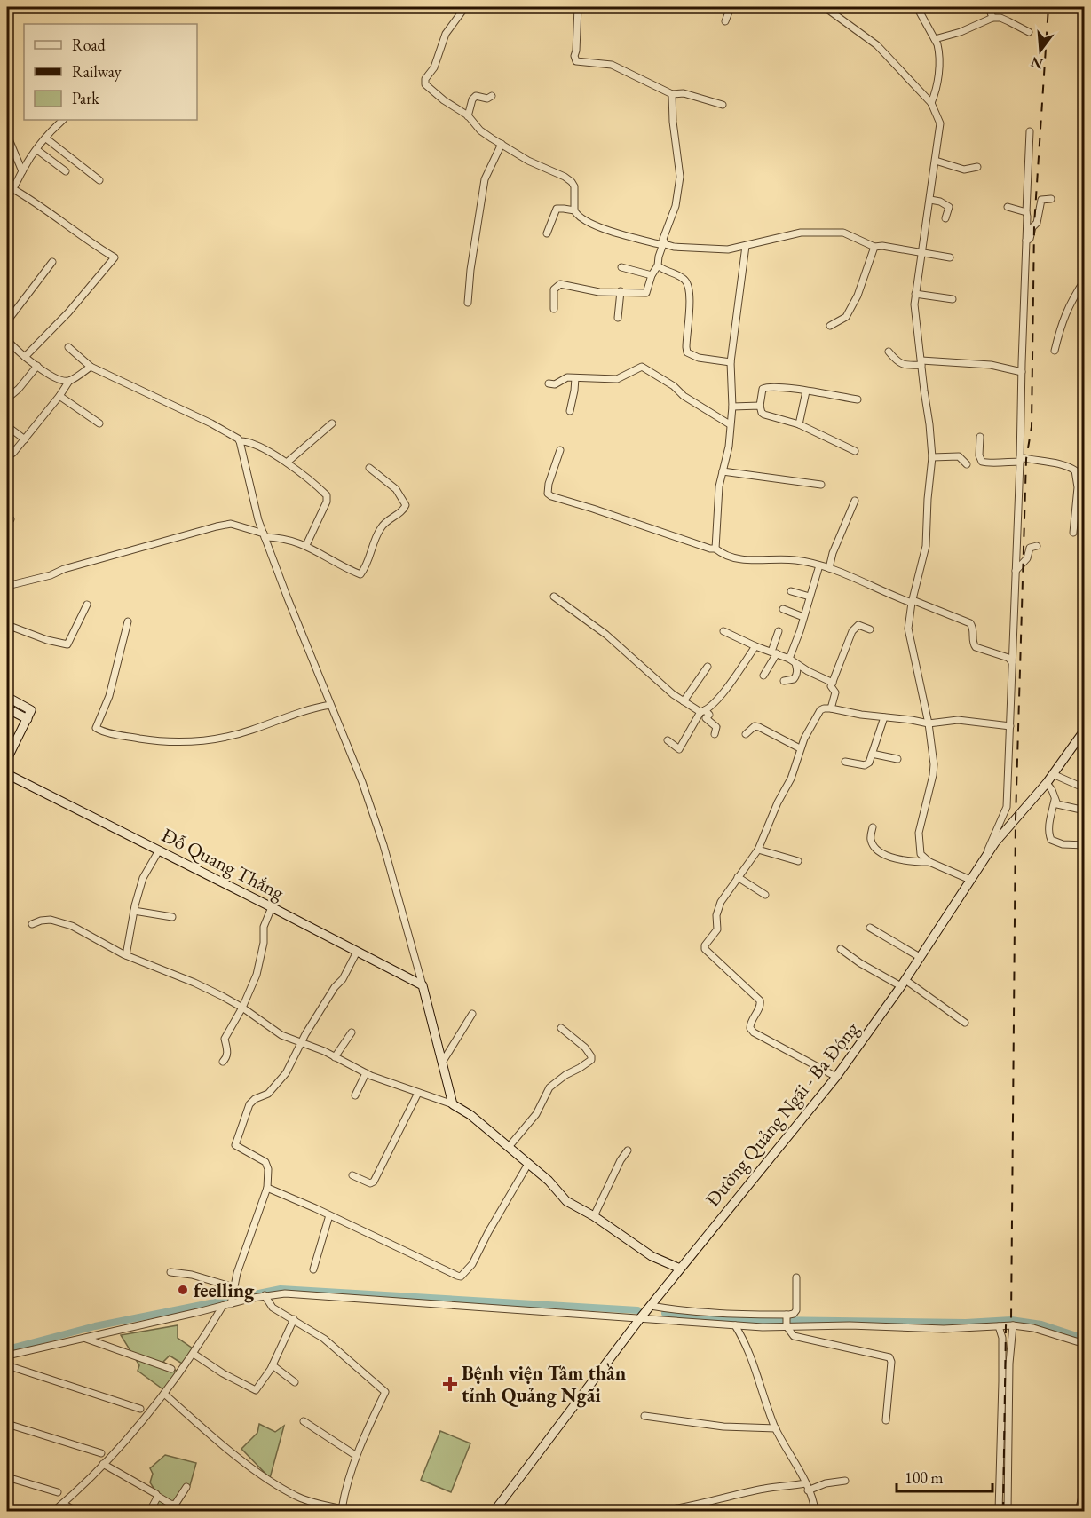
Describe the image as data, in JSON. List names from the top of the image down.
{
  "streets": {
    "street": ["Đỗ Quang Thắng", "Đường Quảng Ngãi - Ba Động"]
  },
  "places": {
    "other": ["feelling"],
    "health": ["Bệnh viện Tâm thần tỉnh Quảng Ngãi"]
  },
  "legend": ["Road", "Railway", "Park"],
  "scale_bar": "100 m",
  "north": "bottom"
}
